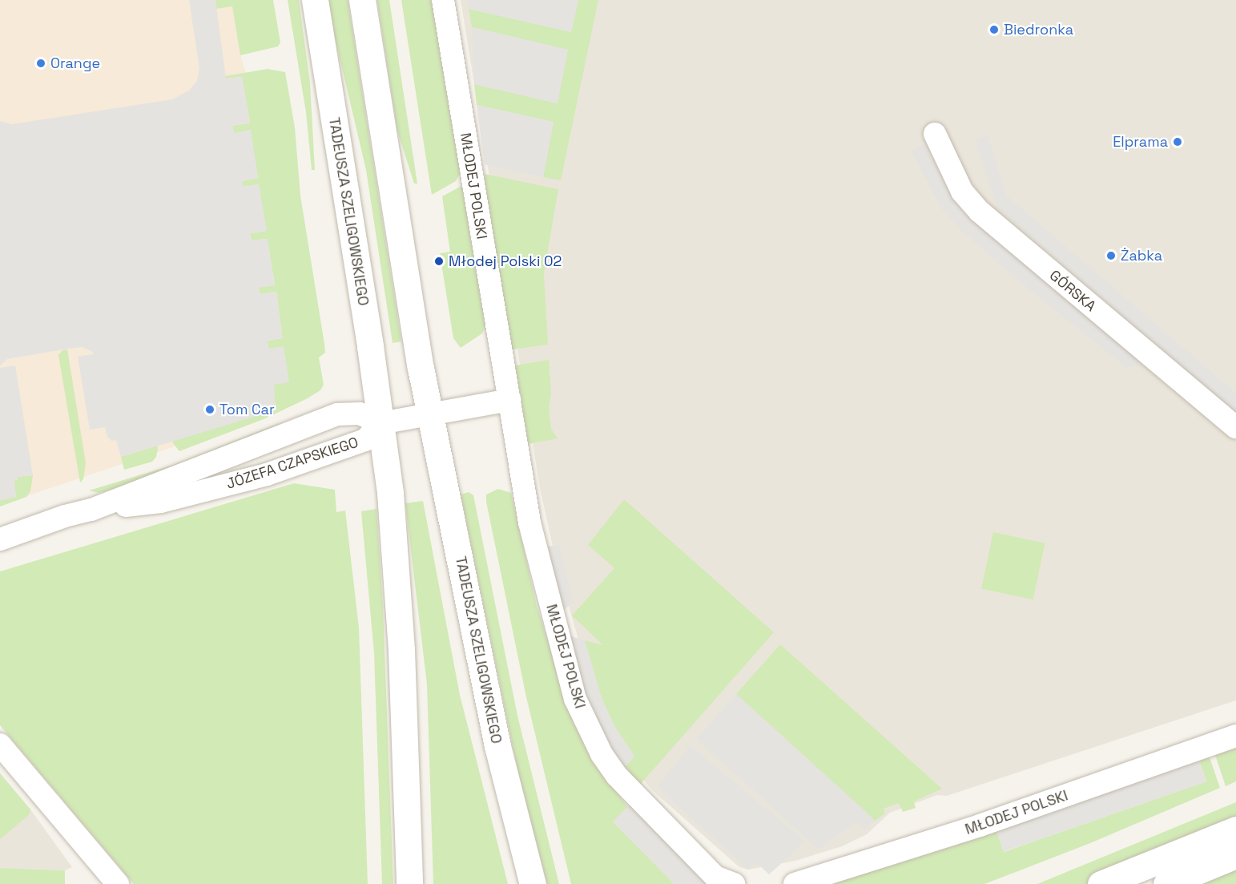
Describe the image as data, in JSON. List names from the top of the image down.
{
  "streets": {
    "street": [
      "MŁODEJ POLSKI",
      "TADEUSZA SZELIGOWSKIEGO",
      "GÓRSKA",
      "JÓZEFA CZAPSKIEGO"
    ]
  },
  "crossings": [
    ["TADEUSZA SZELIGOWSKIEGO", "JÓZEFA CZAPSKIEGO"]
  ],
  "places": [
    "Biedronka",
    "Orange",
    "Elprama",
    "Żabka",
    "Młodej Polski 02",
    "Tom Car"
  ]
}
